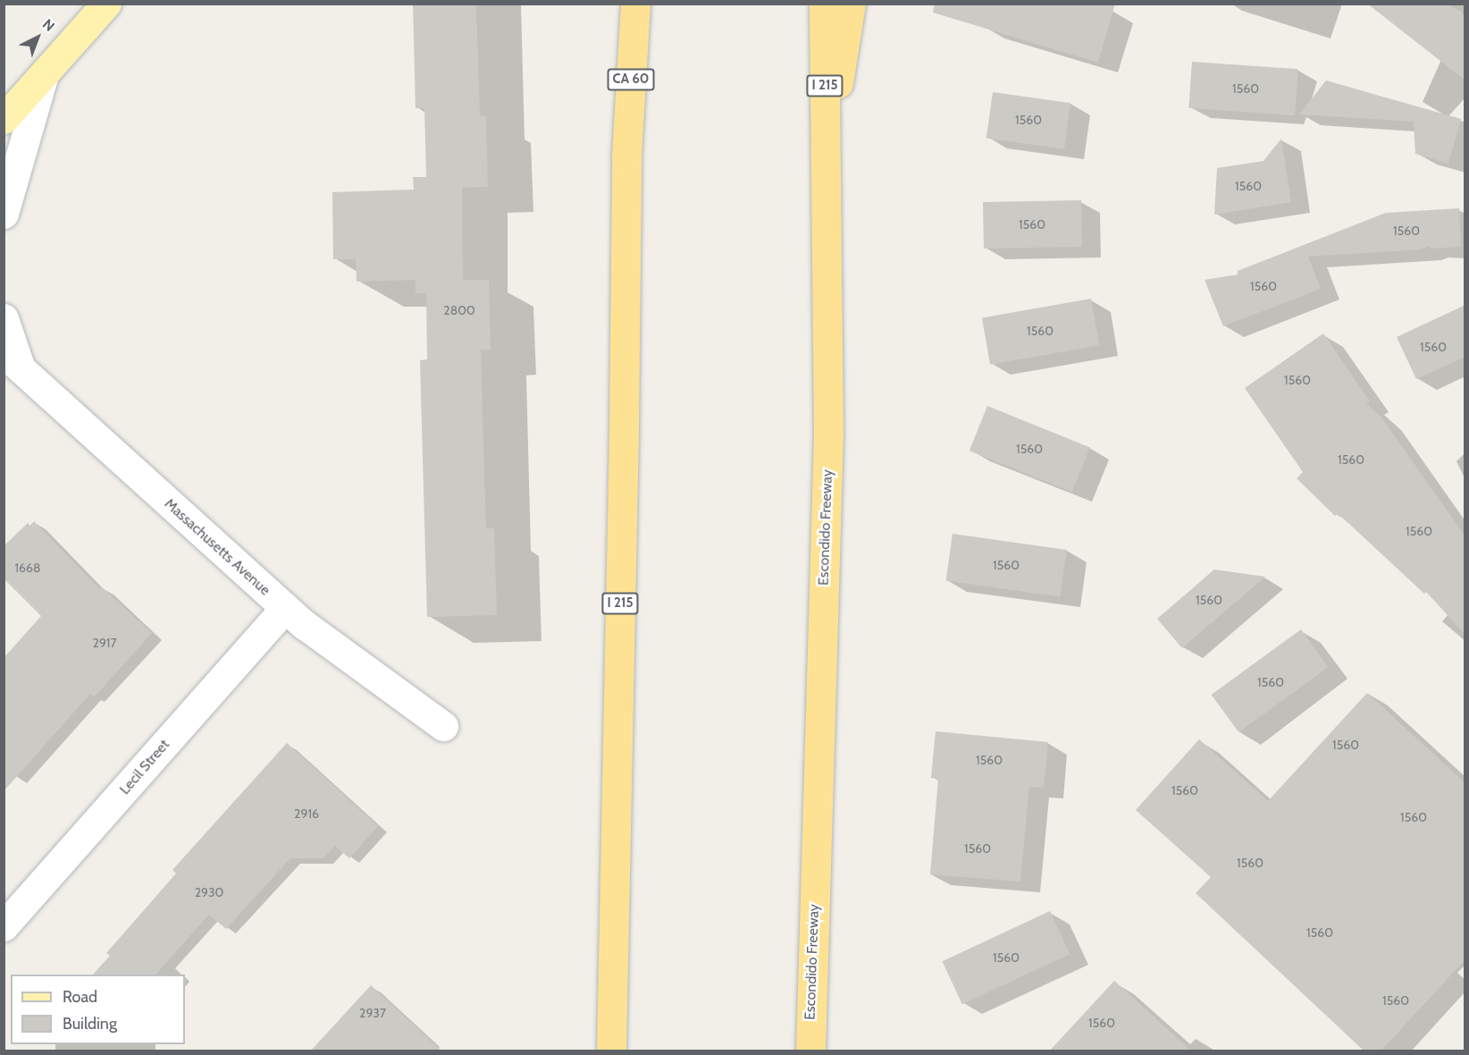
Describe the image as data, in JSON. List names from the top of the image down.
{
  "streets": {
    "highway": ["CA 60", "I 215", "Escondido Freeway"],
    "street": ["Massachusetts Avenue", "Lecil Street"]
  },
  "crossings": [
    ["CA 60", "I 215"],
    ["Massachusetts Avenue", "Lecil Street"]
  ],
  "house_numbers": [
    "1560",
    "1560",
    "1560",
    "1560",
    "1560",
    "1560",
    "2800",
    "1560",
    "1560",
    "1560",
    "1560",
    "1560",
    "1560",
    "1560",
    "1668",
    "1560",
    "2917",
    "1560",
    "1560",
    "1560",
    "1560",
    "2916",
    "1560",
    "1560",
    "1560",
    "2930",
    "1560",
    "1560",
    "1560",
    "2937",
    "1560"
  ],
  "legend": ["Road", "Building"],
  "north": "top right"
}
